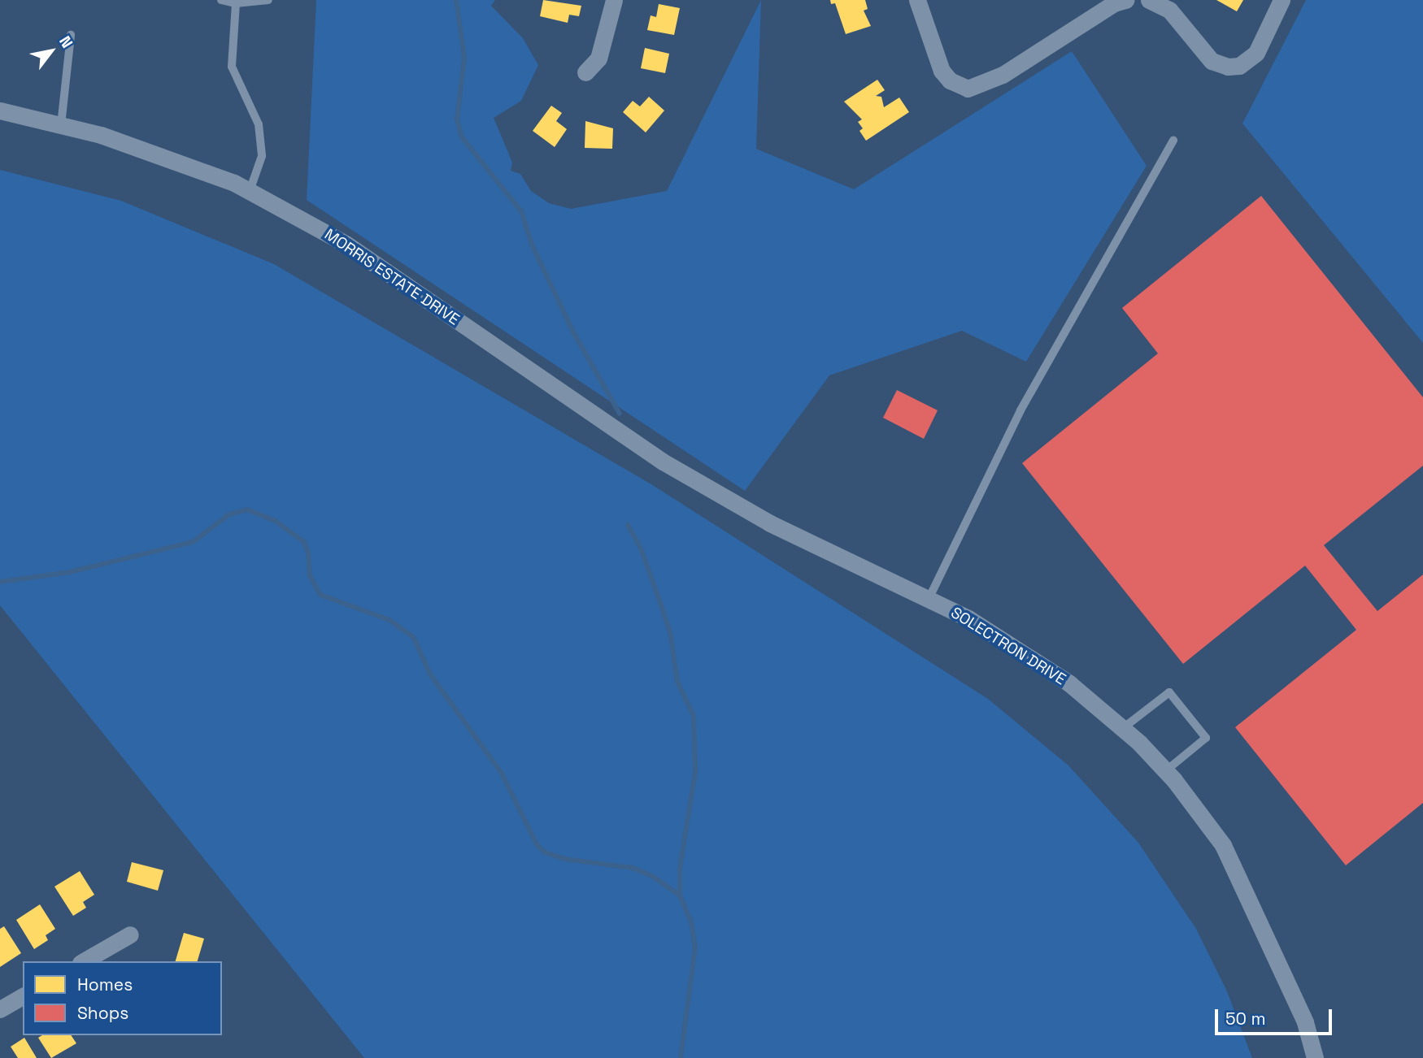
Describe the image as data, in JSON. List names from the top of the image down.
{
  "streets": {
    "street": ["MORRIS ESTATE DRIVE", "SOLECTRON DRIVE"]
  },
  "crossings": [
    ["MORRIS ESTATE DRIVE", "SOLECTRON DRIVE"]
  ],
  "legend": ["Homes", "Shops"],
  "scale_bar": "50 m",
  "north": "top right"
}
